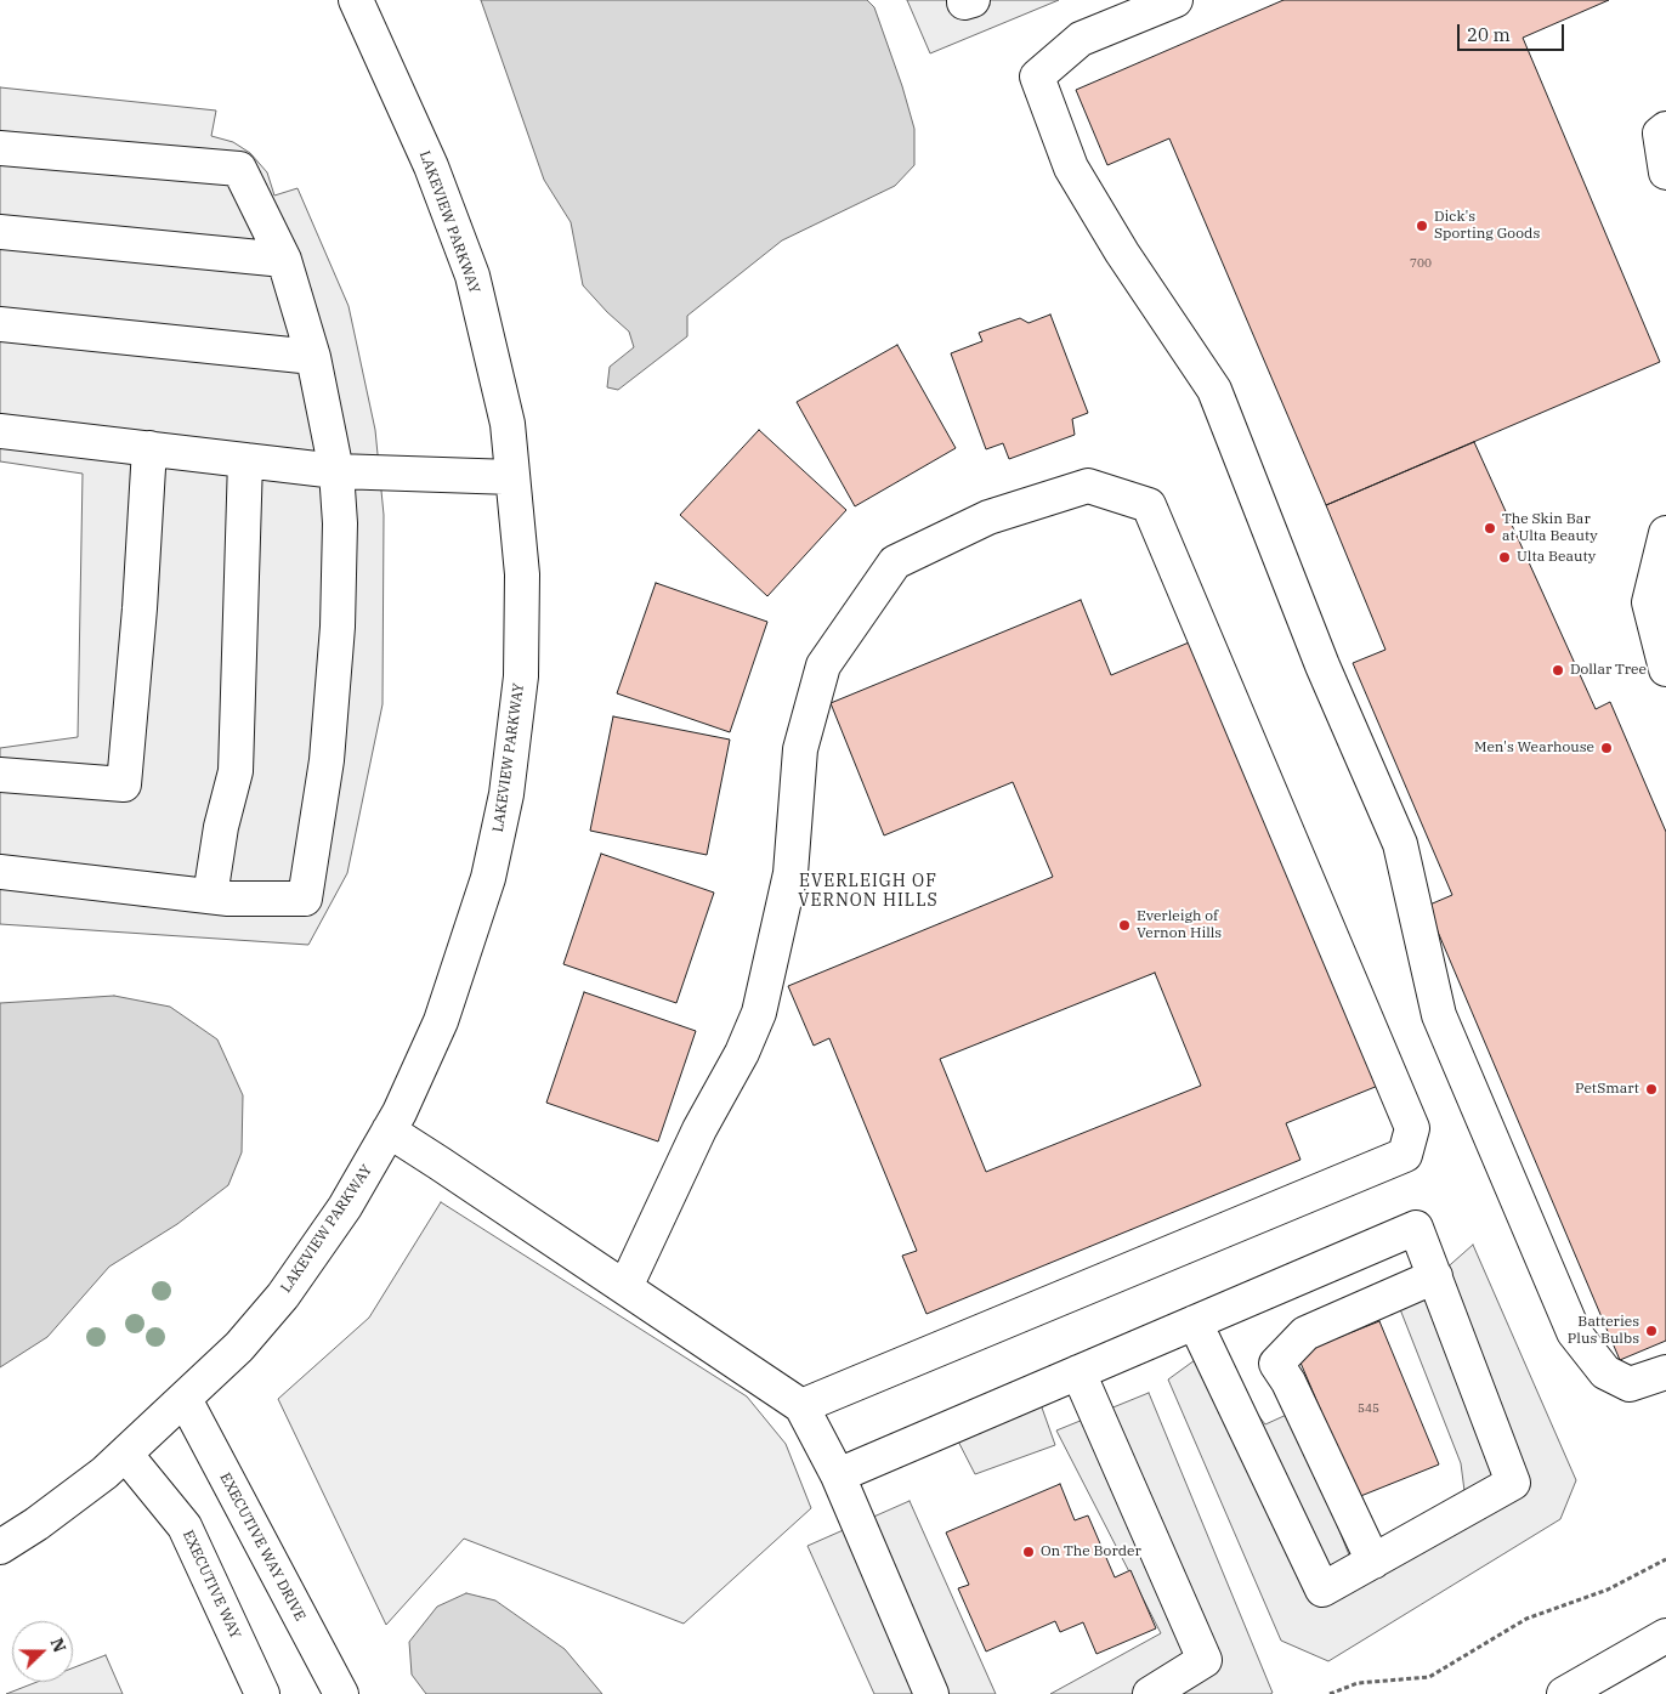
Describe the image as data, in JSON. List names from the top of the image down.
{
  "streets": {
    "street": ["LAKEVIEW PARKWAY", "EXECUTIVE WAY DRIVE", "EXECUTIVE WAY"]
  },
  "crossings": [
    ["LAKEVIEW PARKWAY", "EXECUTIVE WAY DRIVE"],
    ["LAKEVIEW PARKWAY", "EXECUTIVE WAY"]
  ],
  "districts": ["EVERLEIGH OF VERNON HILLS"],
  "places": [
    "Dick's Sporting Goods",
    "The Skin Bar at Ulta Beauty",
    "Ulta Beauty",
    "Dollar Tree",
    "Men's Wearhouse",
    "Everleigh of Vernon Hills",
    "PetSmart",
    "Batteries Plus Bulbs",
    "On The Border"
  ],
  "house_numbers": ["700", "545"],
  "scale_bar": "20 m",
  "north": "right"
}
